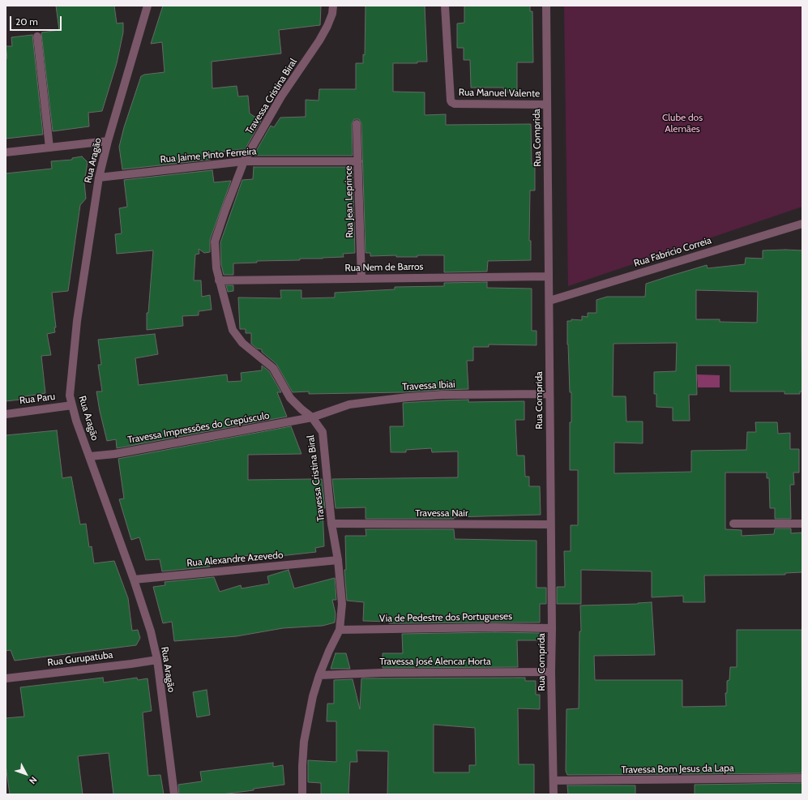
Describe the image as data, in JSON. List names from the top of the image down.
{
  "streets": {
    "street": [
      "Rua Manuel Valente",
      "Travessa Cristina Biral",
      "Rua Comprida",
      "Rua Jaime Pinto Ferreira",
      "Rua Aragão",
      "Rua Jean Leprince",
      "Rua Fabricio Correia",
      "Rua Nem de Barros",
      "Travessa Ibiai",
      "Rua Paru",
      "Travessa Impressões do Crepúsculo",
      "Travessa Nair",
      "Rua Alexandre Azevedo",
      "Via de Pedestre dos Portugueses",
      "Rua Gurupatuba",
      "Travessa José Alencar Horta",
      "Travessa Bom Jesus da Lapa"
    ]
  },
  "crossings": [
    ["Rua Manuel Valente", "Rua Comprida"],
    ["Travessa Cristina Biral", "Rua Jaime Pinto Ferreira"],
    ["Travessa Cristina Biral", "Rua Nem de Barros"],
    ["Travessa Cristina Biral", "Travessa Ibiai"],
    ["Travessa Cristina Biral", "Travessa Impressões do Crepúsculo"],
    ["Travessa Cristina Biral", "Travessa Nair"],
    ["Travessa Cristina Biral", "Rua Alexandre Azevedo"],
    ["Travessa Cristina Biral", "Via de Pedestre dos Portugueses"],
    ["Travessa Cristina Biral", "Travessa José Alencar Horta"],
    ["Rua Comprida", "Rua Fabricio Correia"],
    ["Rua Comprida", "Rua Nem de Barros"],
    ["Rua Comprida", "Travessa Ibiai"],
    ["Rua Comprida", "Travessa Nair"],
    ["Rua Comprida", "Via de Pedestre dos Portugueses"],
    ["Rua Comprida", "Travessa José Alencar Horta"],
    ["Rua Comprida", "Travessa Bom Jesus da Lapa"],
    ["Rua Jaime Pinto Ferreira", "Rua Aragão"],
    ["Rua Jaime Pinto Ferreira", "Rua Jean Leprince"],
    ["Rua Aragão", "Rua Paru"],
    ["Rua Aragão", "Travessa Impressões do Crepúsculo"],
    ["Rua Aragão", "Rua Alexandre Azevedo"],
    ["Rua Aragão", "Rua Gurupatuba"],
    ["Rua Jean Leprince", "Rua Nem de Barros"],
    ["Travessa Ibiai", "Travessa Impressões do Crepúsculo"]
  ],
  "parks": ["Clube dos Alemães"],
  "scale_bar": "20 m",
  "north": "bottom right"
}
